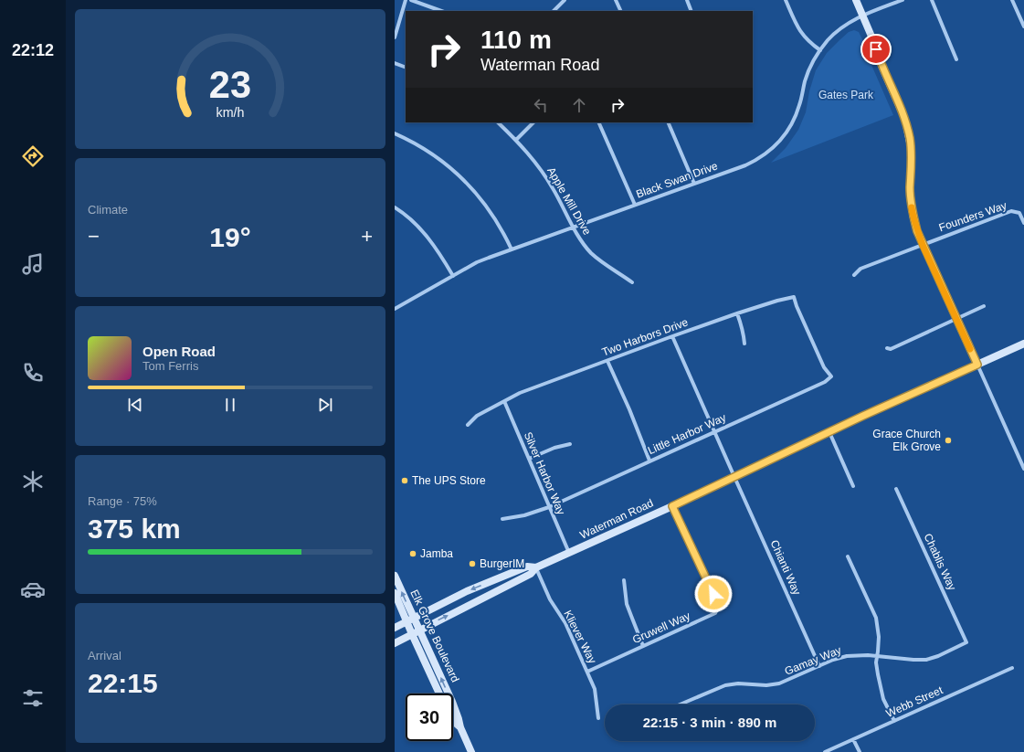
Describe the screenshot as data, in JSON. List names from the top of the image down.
{
  "streets": {
    "main road": ["Waterman Road", "Elk Grove Boulevard"],
    "street": [
      "Black Swan Drive",
      "Apple Mill Drive",
      "Founders Way",
      "Two Harbors Drive",
      "Little Harbor Way",
      "Silver Harbor Way",
      "Chablis Way",
      "Chianti Way",
      "Gruwell Way",
      "Kliever Way",
      "Gamay Way",
      "Webb Street"
    ]
  },
  "crossings": [
    ["Black Swan Drive", "Apple Mill Drive"],
    ["Two Harbors Drive", "Little Harbor Way"],
    ["Two Harbors Drive", "Silver Harbor Way"],
    ["Two Harbors Drive", "Chianti Way"],
    ["Little Harbor Way", "Silver Harbor Way"],
    ["Little Harbor Way", "Chianti Way"],
    ["Silver Harbor Way", "Waterman Road"],
    ["Waterman Road", "Chianti Way"],
    ["Waterman Road", "Gruwell Way"],
    ["Waterman Road", "Elk Grove Boulevard"],
    ["Waterman Road", "Kliever Way"],
    ["Chablis Way", "Gamay Way"],
    ["Chianti Way", "Gamay Way"],
    ["Gruwell Way", "Kliever Way"]
  ],
  "parks": ["Gates Park"],
  "places": [
    "Grace Church Elk Grove",
    "The UPS Store",
    "Jamba",
    "BurgerIM"
  ],
  "page": {
    "tabs": "22:12",
    "turn": ["110 m", "Waterman Road"],
    "tile": [
      "Climate",
      ["Range · 75%", "375 km"],
      ["Arrival", "22:15"]
    ],
    "heat": ["−", "19°", "+"],
    "song": ["Open Road", "Tom Ferris"],
    "limit": "30",
    "trip": "22:15 · 3 min · 890 m",
    "gauge": ["23", "km/h"]
  }
}
